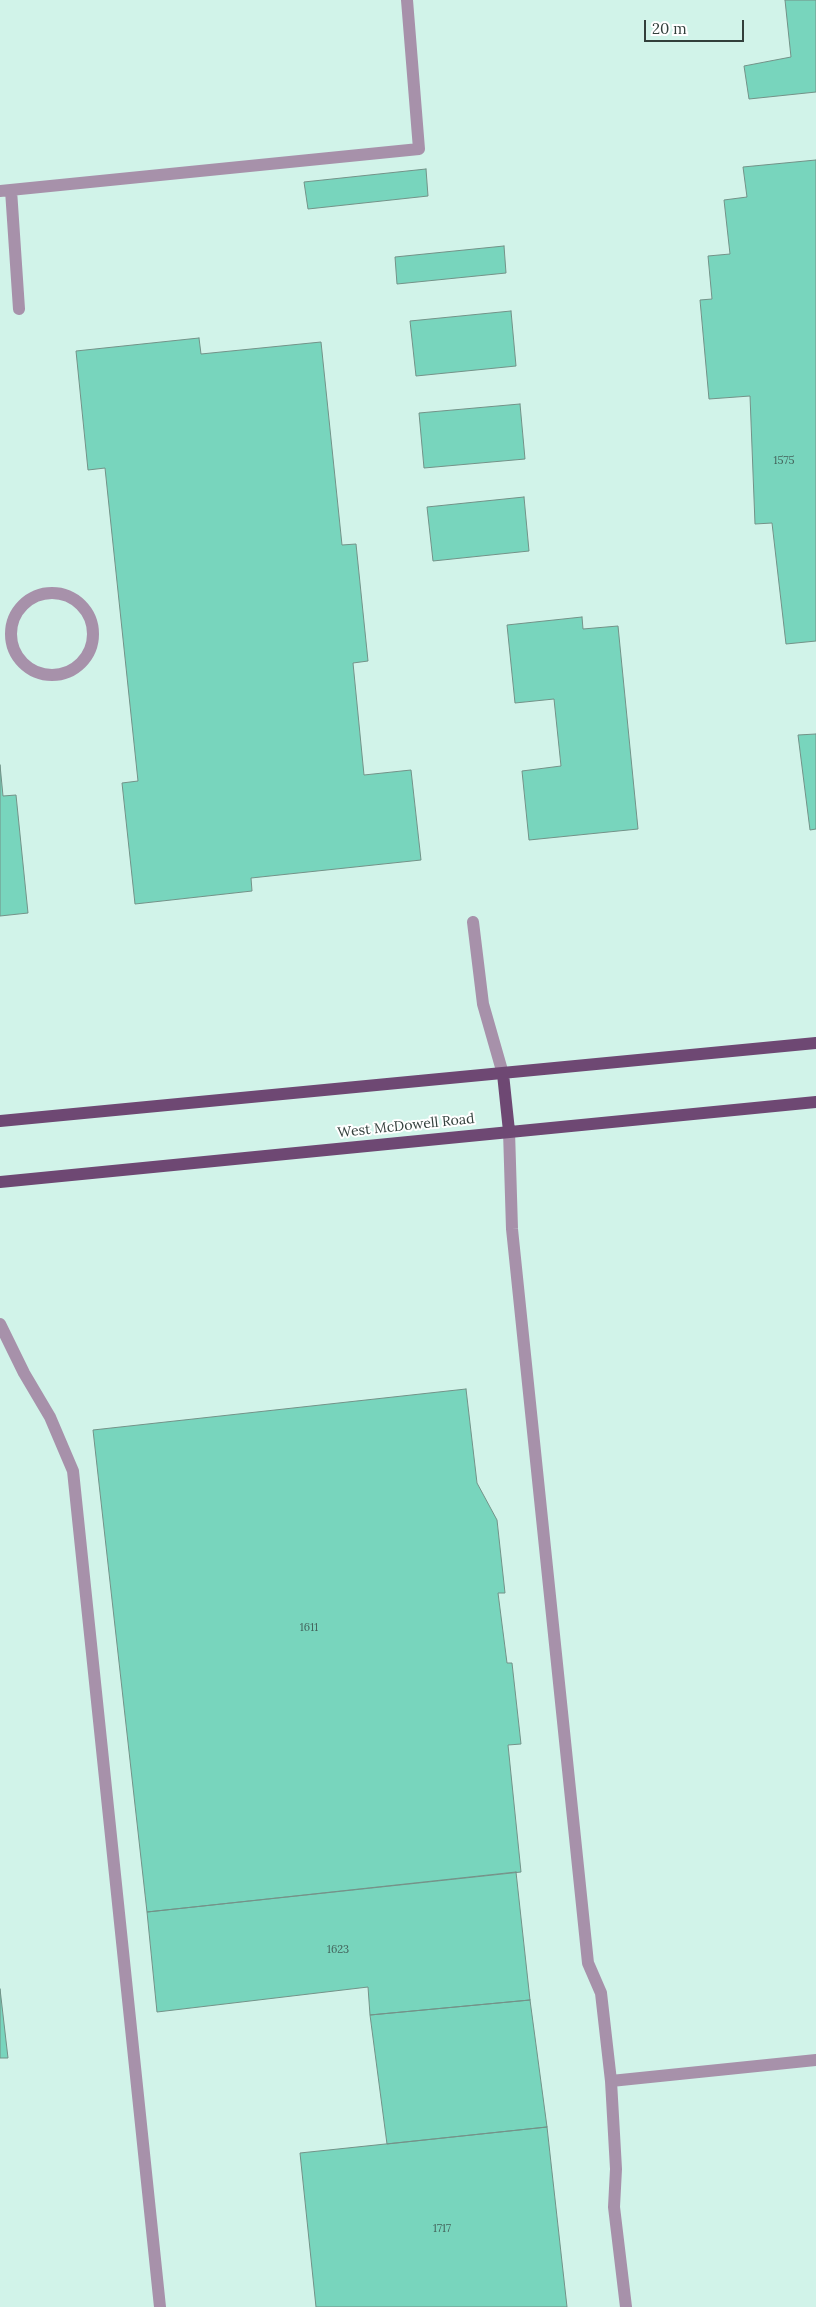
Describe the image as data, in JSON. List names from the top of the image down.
{
  "streets": {
    "main road": ["West McDowell Road"]
  },
  "house_numbers": [
    "1575",
    "1611",
    "1623",
    "1717"
  ],
  "scale_bar": "20 m"
}
